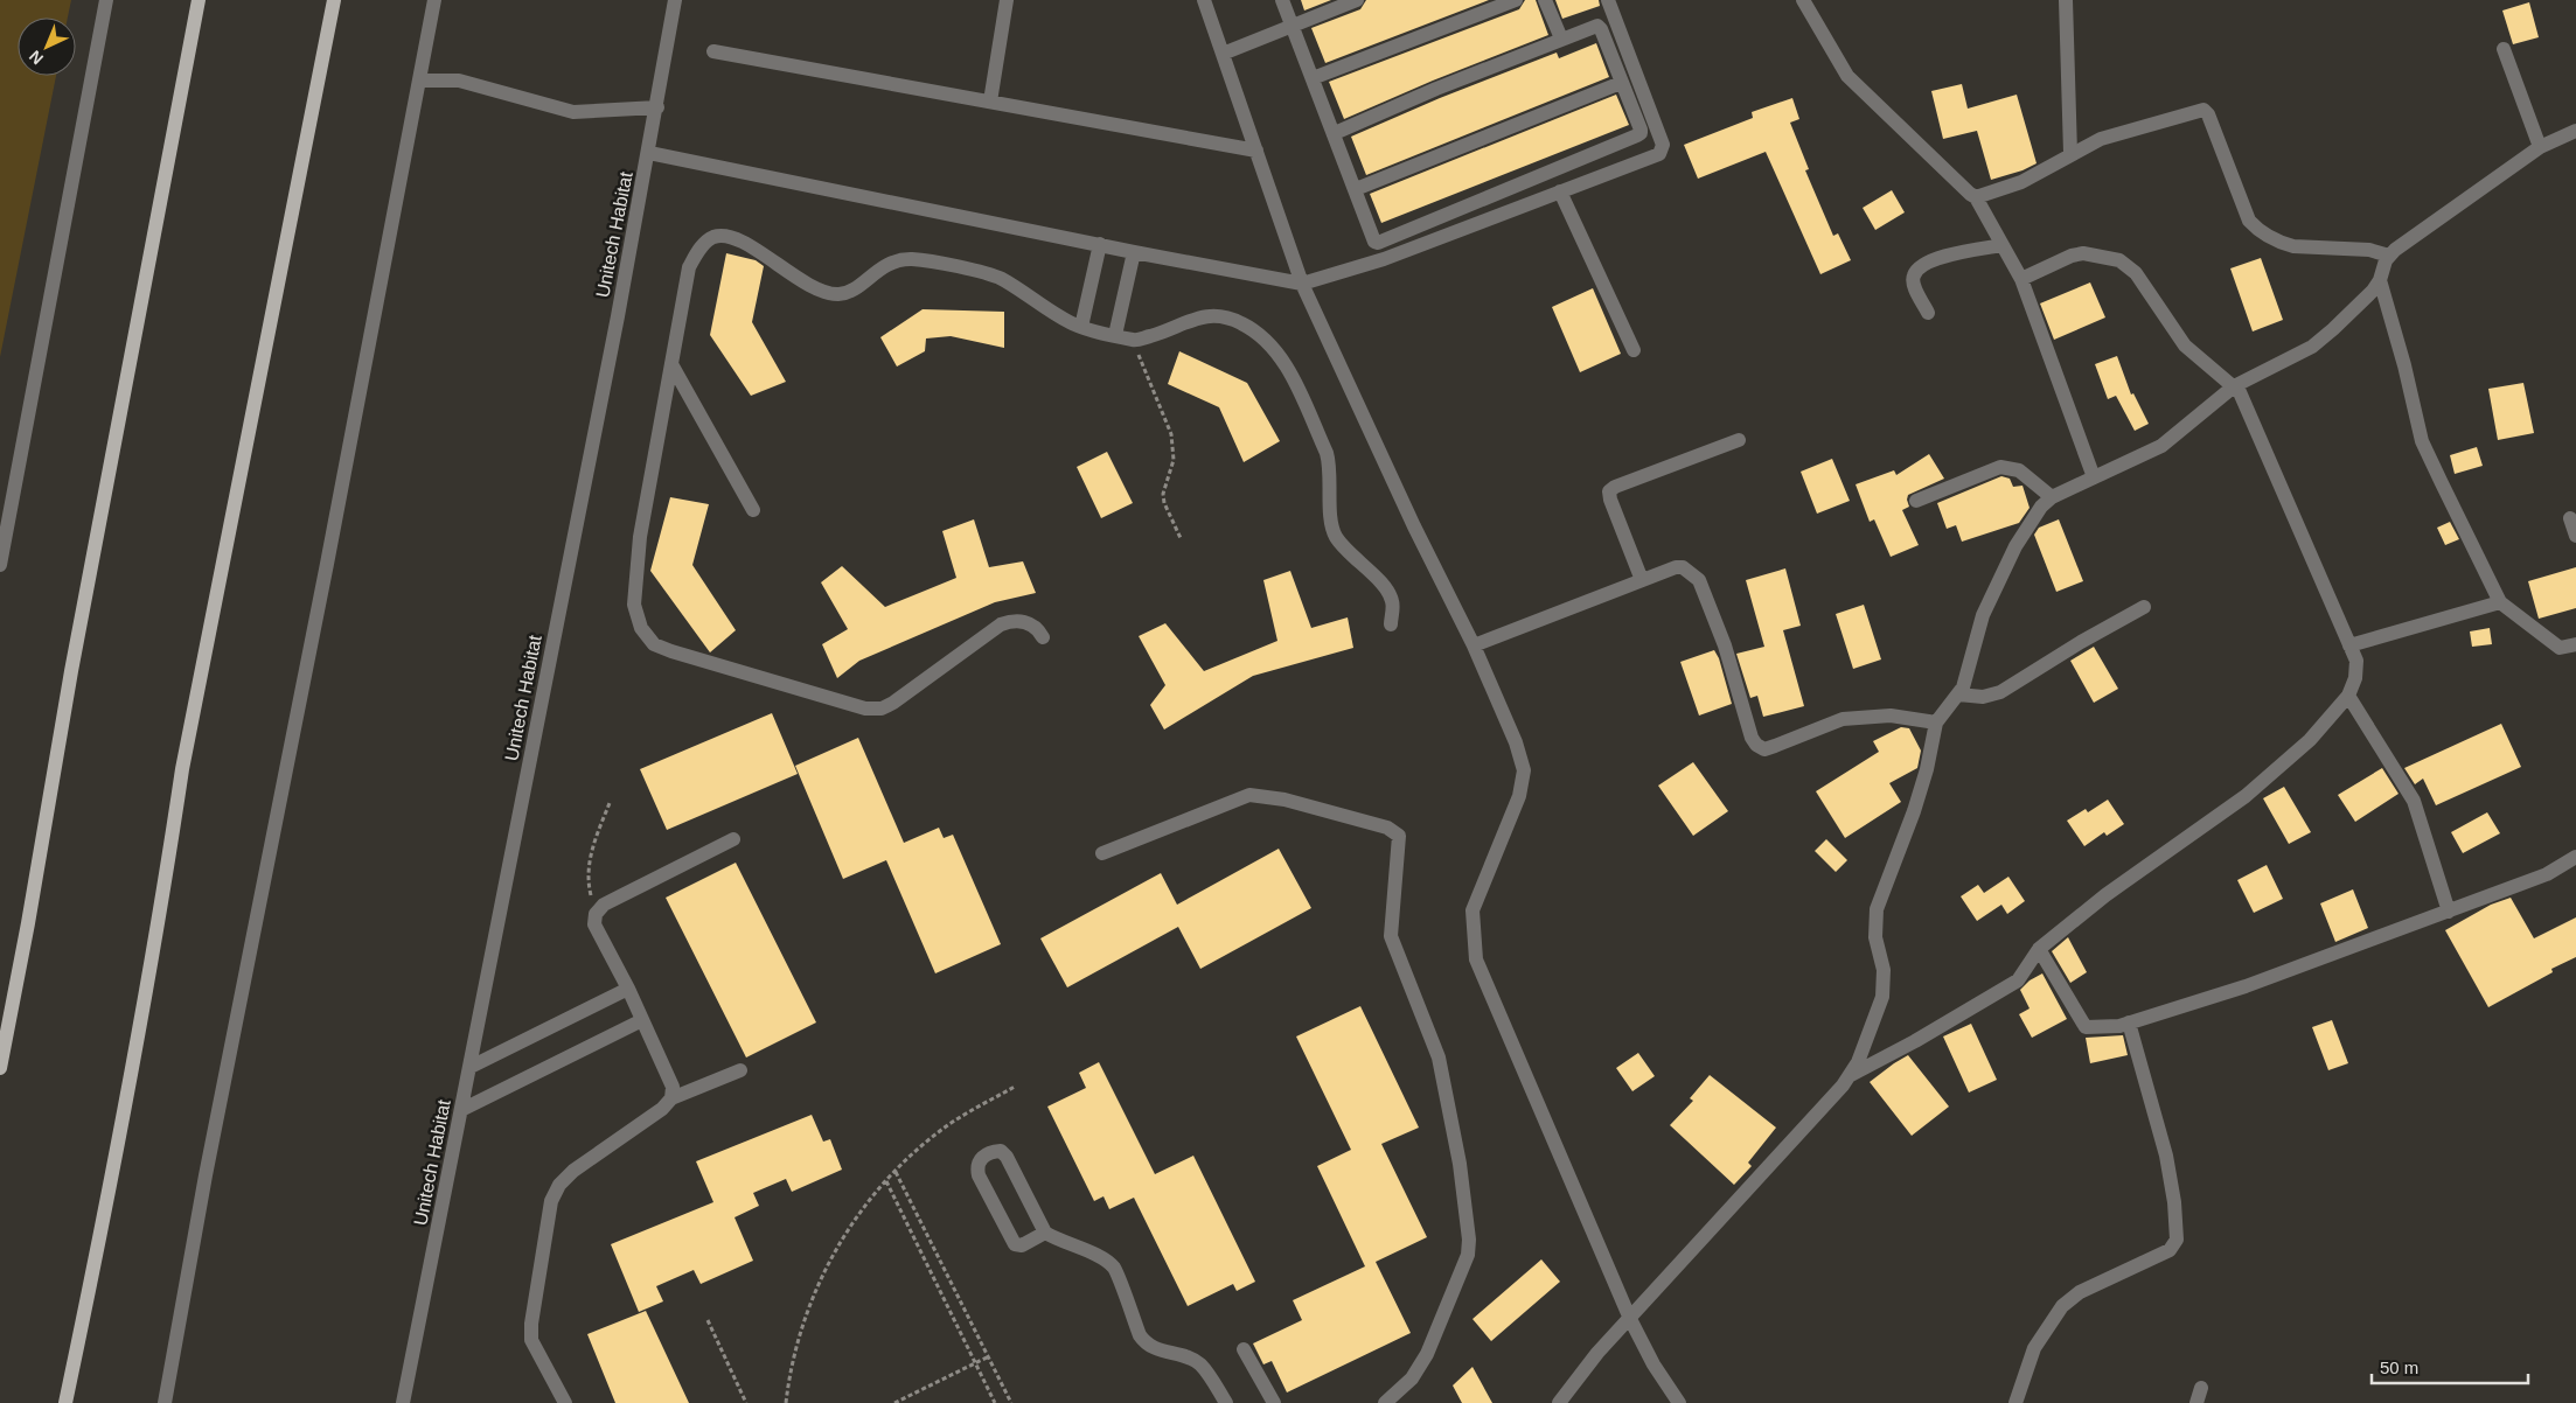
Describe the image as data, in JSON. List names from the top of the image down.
{
  "streets": {
    "street": ["Unitech Habitat"]
  },
  "scale_bar": "50 m",
  "north": "bottom left"
}
